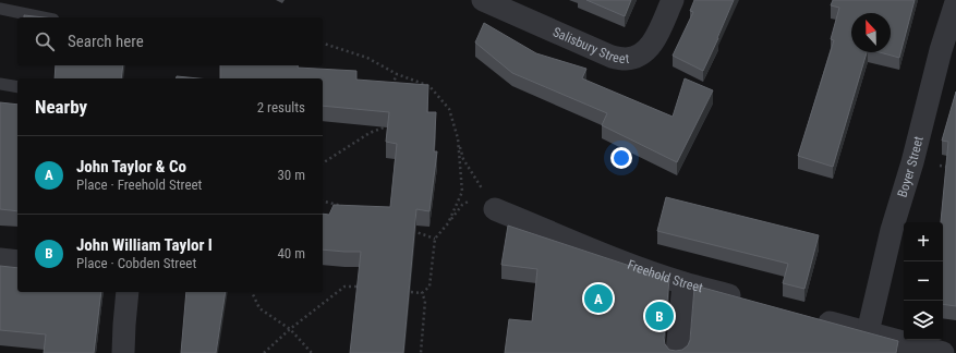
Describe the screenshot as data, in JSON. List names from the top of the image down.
{
  "streets": {
    "street": ["Salisbury Street", "Boyer Street", "Freehold Street"]
  },
  "north": "top",
  "page": {
    "search": "Search here",
    "heading": ["Nearby", "2 results"],
    "list": [
      {
        "mark": "A",
        "name": "John Taylor & Co",
        "note": "Place · Freehold Street",
        "value": "30 m"
      },
      {
        "mark": "B",
        "name": "John William Taylor I",
        "note": "Place · Cobden Street",
        "value": "40 m"
      }
    ],
    "map_buttons": ["+", "−"],
    "pins": ["A", "B"]
  }
}
